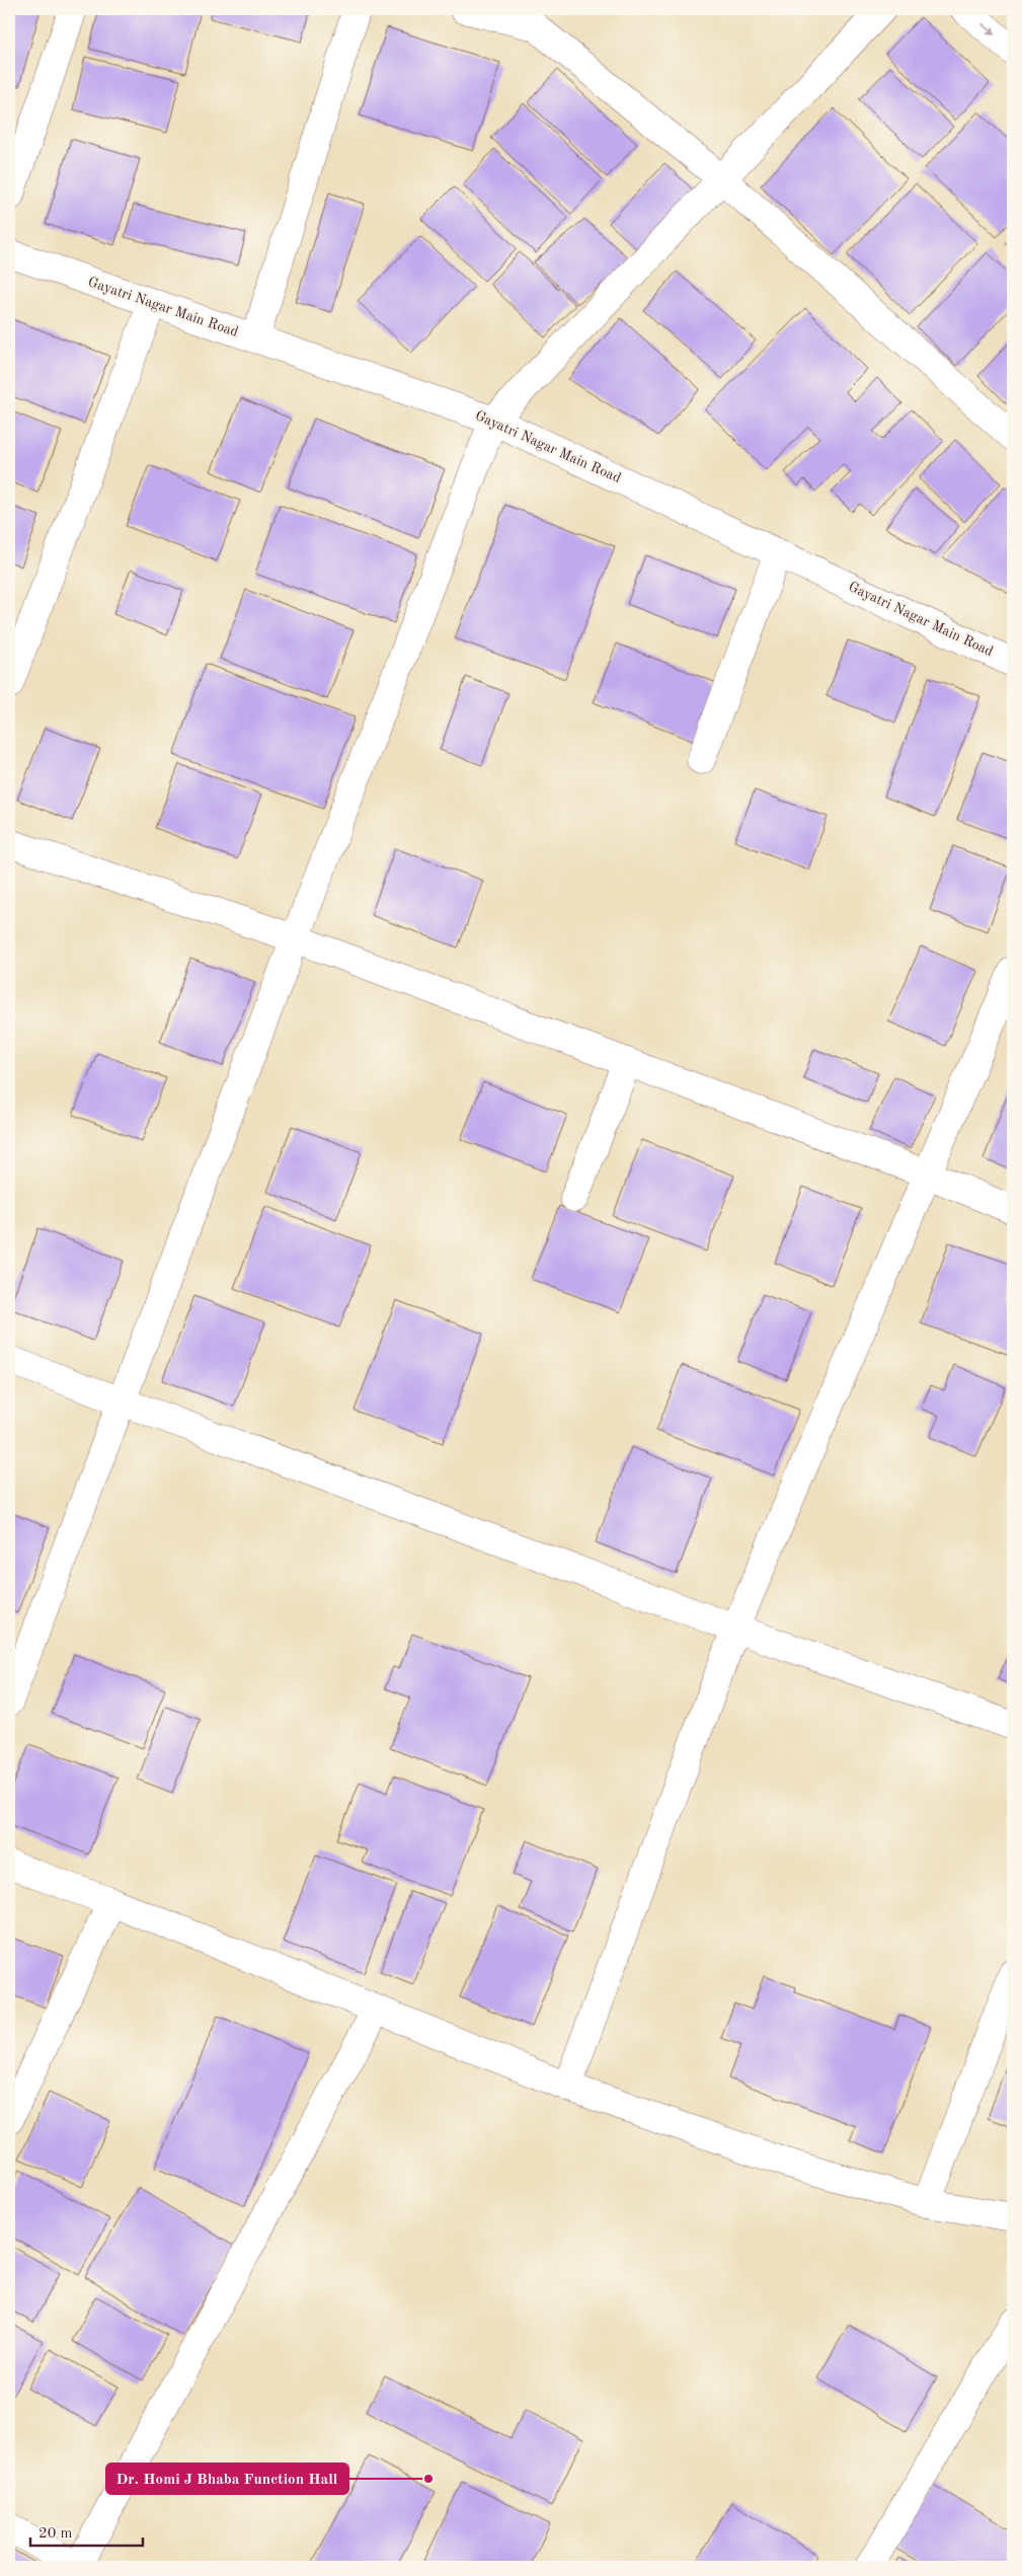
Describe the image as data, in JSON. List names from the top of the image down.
{
  "streets": {
    "street": ["Gayatri Nagar Main Road"]
  },
  "places": ["Dr. Homi J Bhaba Function Hall"],
  "scale_bar": "20 m"
}
